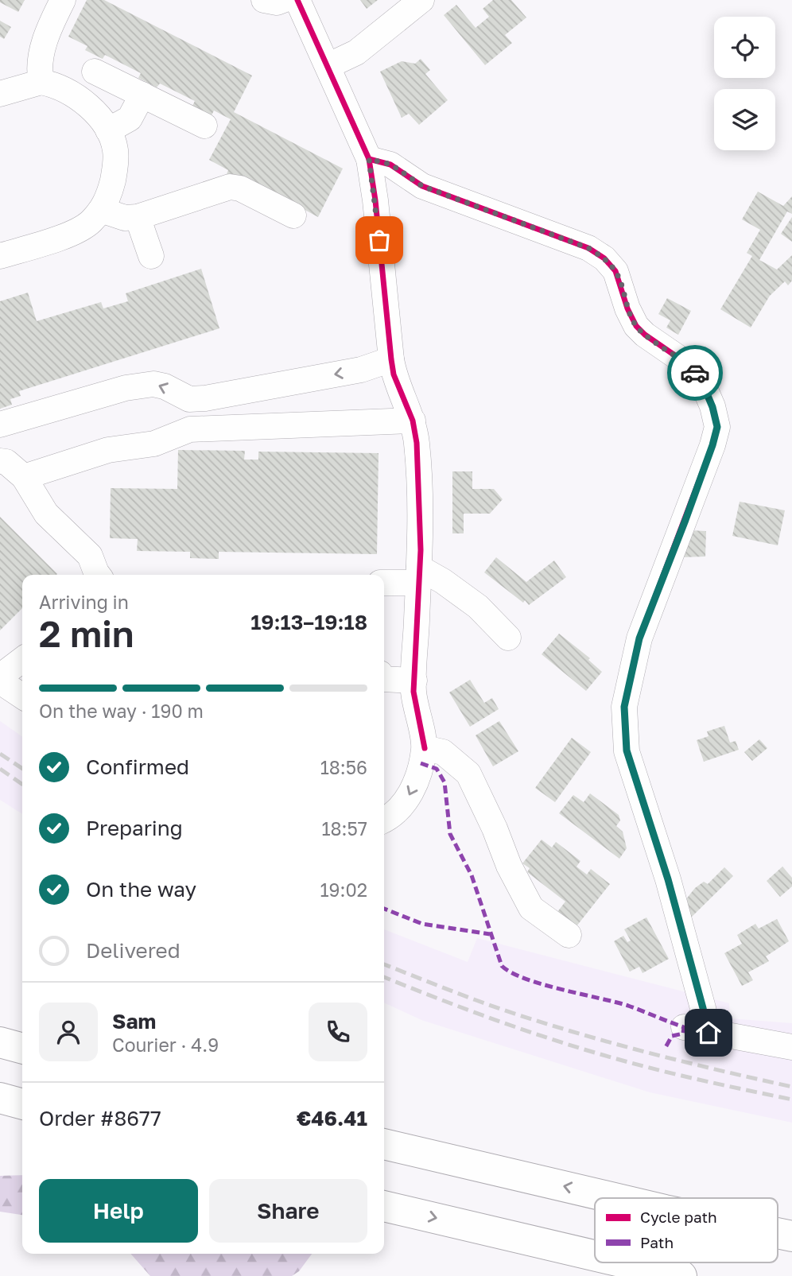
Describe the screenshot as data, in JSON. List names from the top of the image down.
{
  "legend": ["Cycle path", "Path"],
  "page": {
    "heading": ["2 min", "Arriving in", "19:13–19:18"],
    "panel": [
      "Sam",
      "Courier · 4.9",
      "Order #8677",
      "€46.41"
    ],
    "bar": "On the way · 190 m",
    "list": [
      ["Confirmed", "18:56"],
      ["Preparing", "18:57"],
      ["On the way", "19:02"],
      "Delivered"
    ],
    "buttons": ["Help", "Share"]
  }
}
